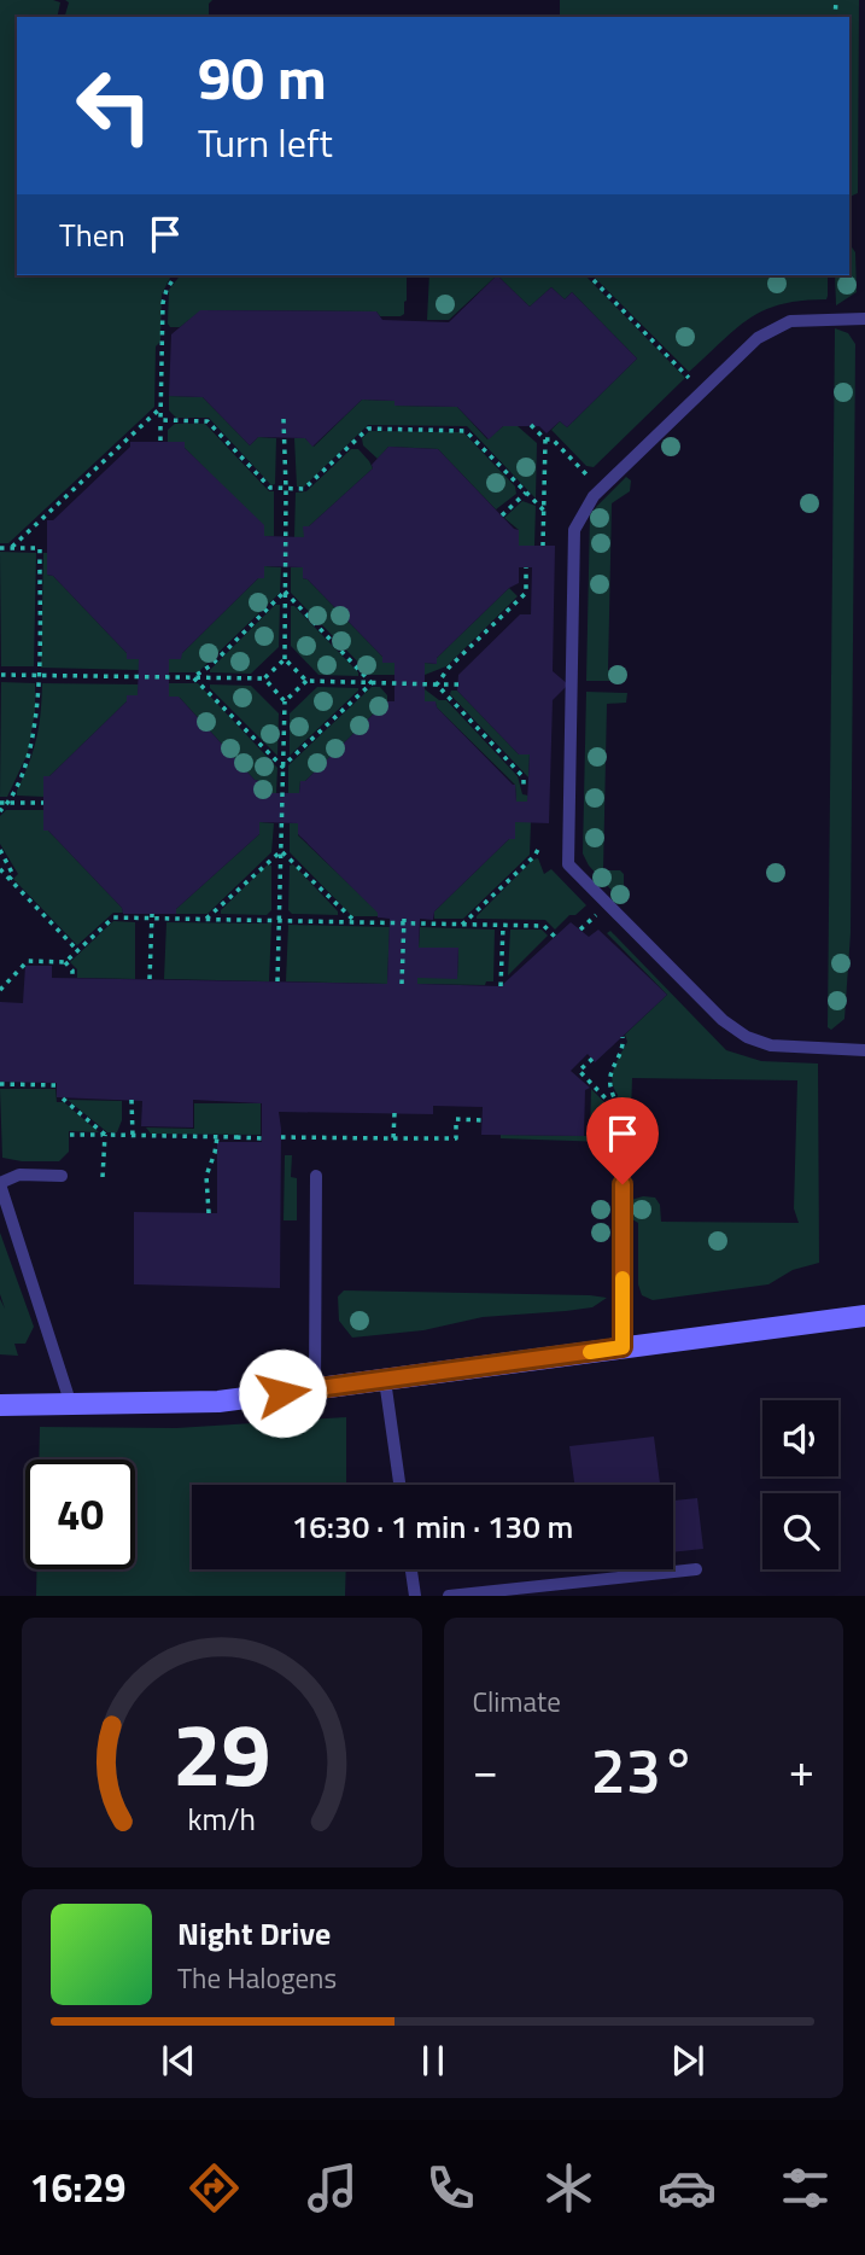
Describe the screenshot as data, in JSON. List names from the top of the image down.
{
  "page": {
    "turn": ["90 m", "Turn left"],
    "then": "Then",
    "limit": "40",
    "trip": "16:30 · 1 min · 130 m",
    "tile": "Climate",
    "heat": ["−", "23°", "+"],
    "song": ["Night Drive", "The Halogens"],
    "tabs": "16:29",
    "gauge": ["29", "km/h"]
  }
}
